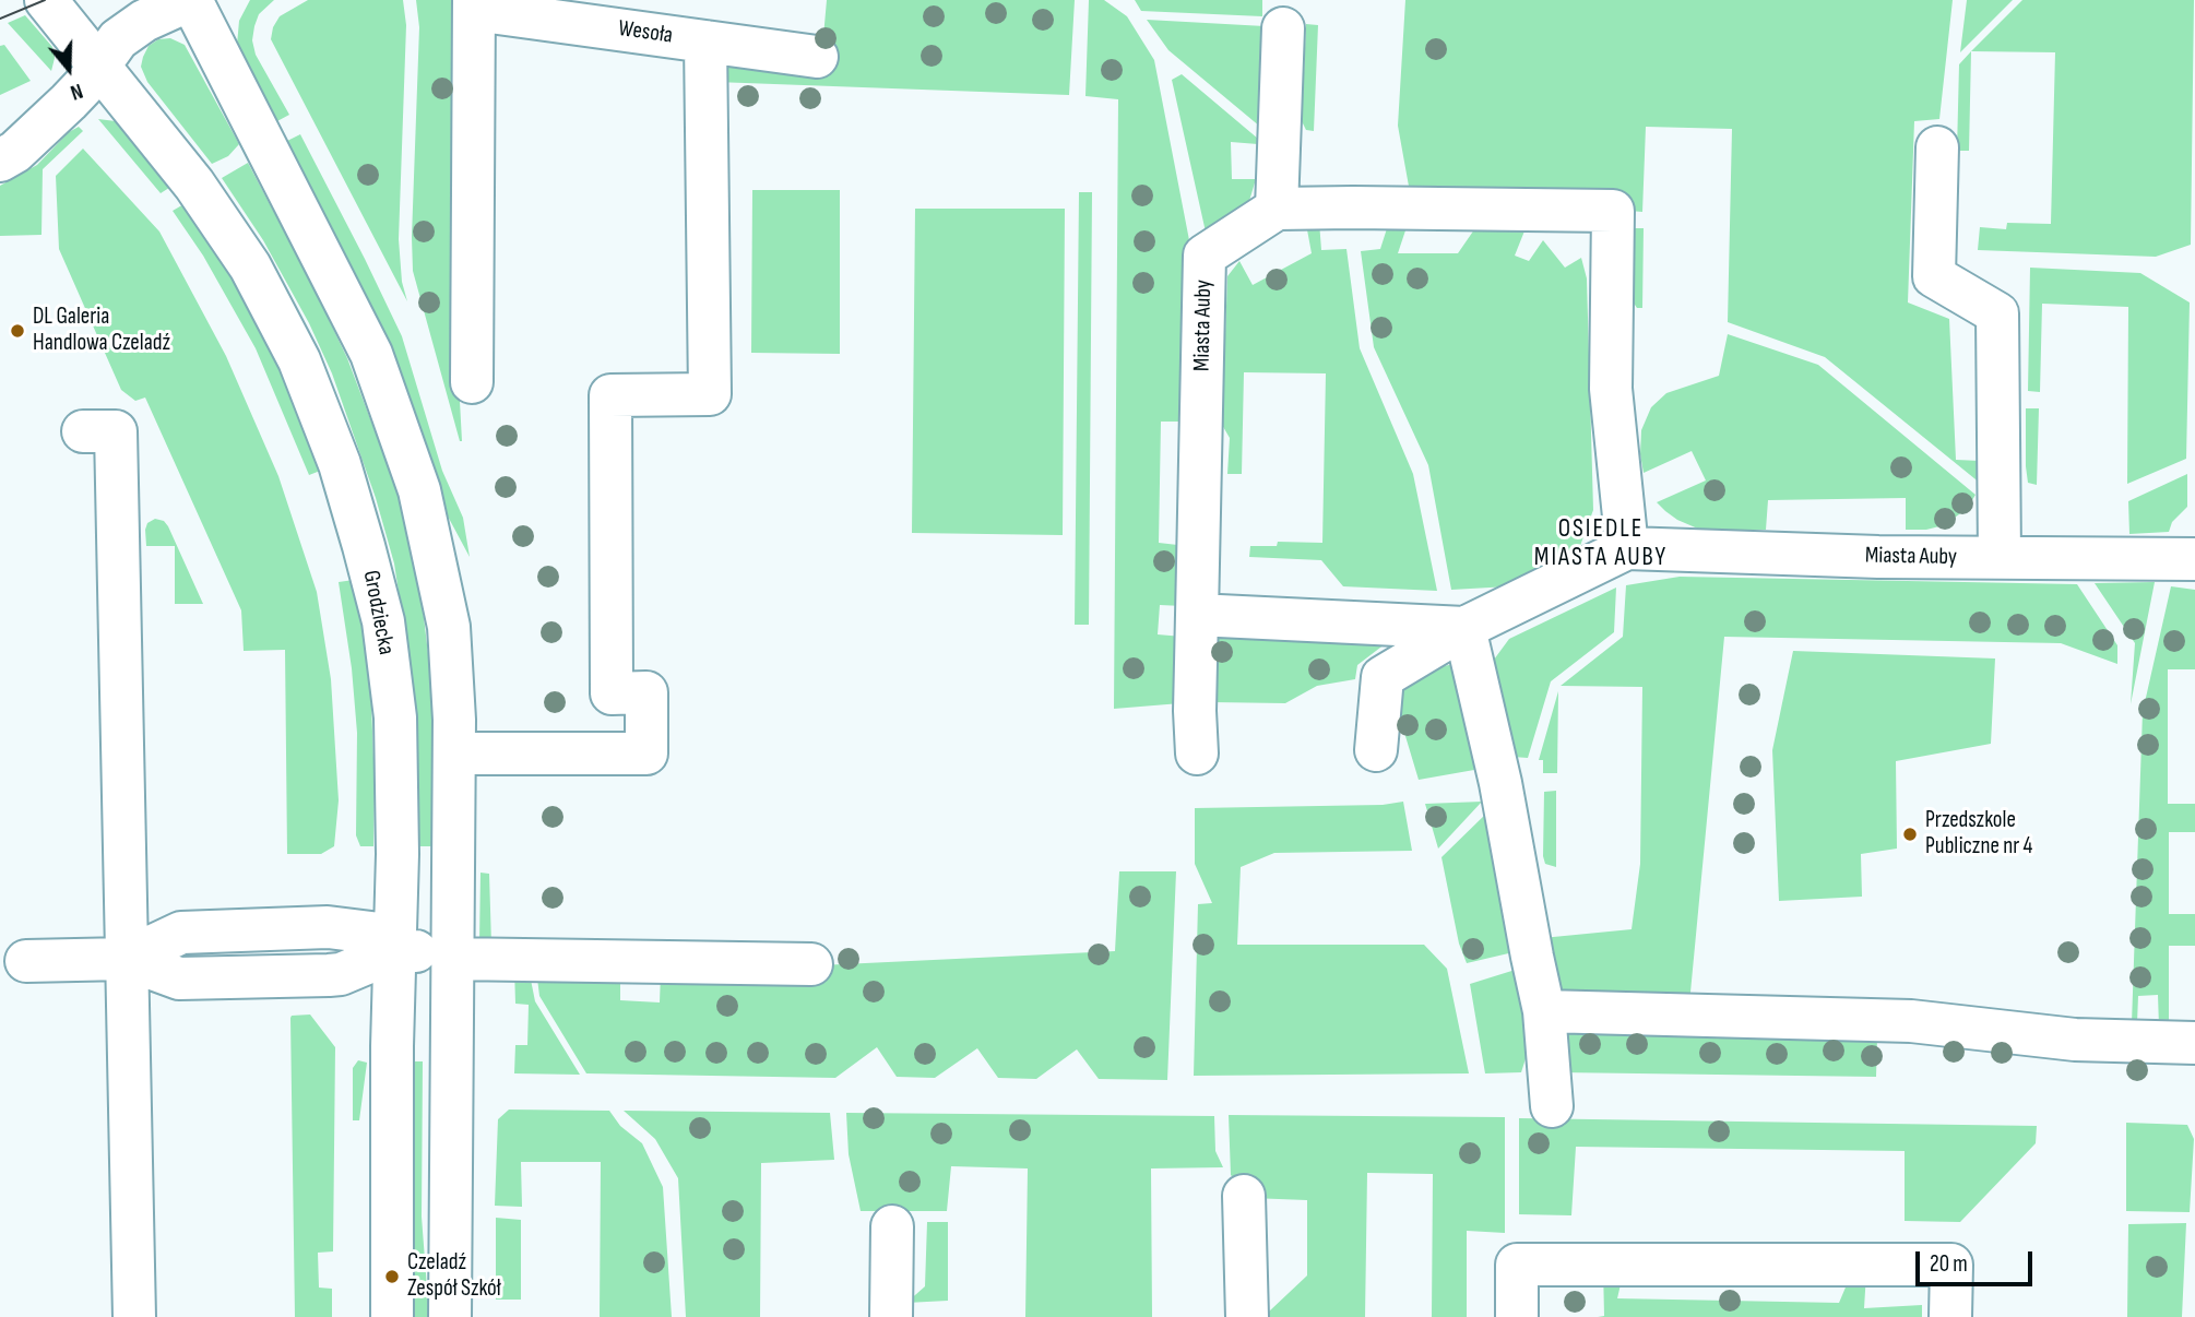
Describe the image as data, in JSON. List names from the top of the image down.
{
  "streets": {
    "street": ["Wesoła", "Miasta Auby", "Grodziecka"]
  },
  "districts": ["OSIEDLE MIASTA AUBY"],
  "places": ["DL Galeria Handlowa Czeladź", "Przedszkole Publiczne nr 4", "Czeladź Zespół Szkół"],
  "scale_bar": "20 m",
  "north": "bottom"
}
